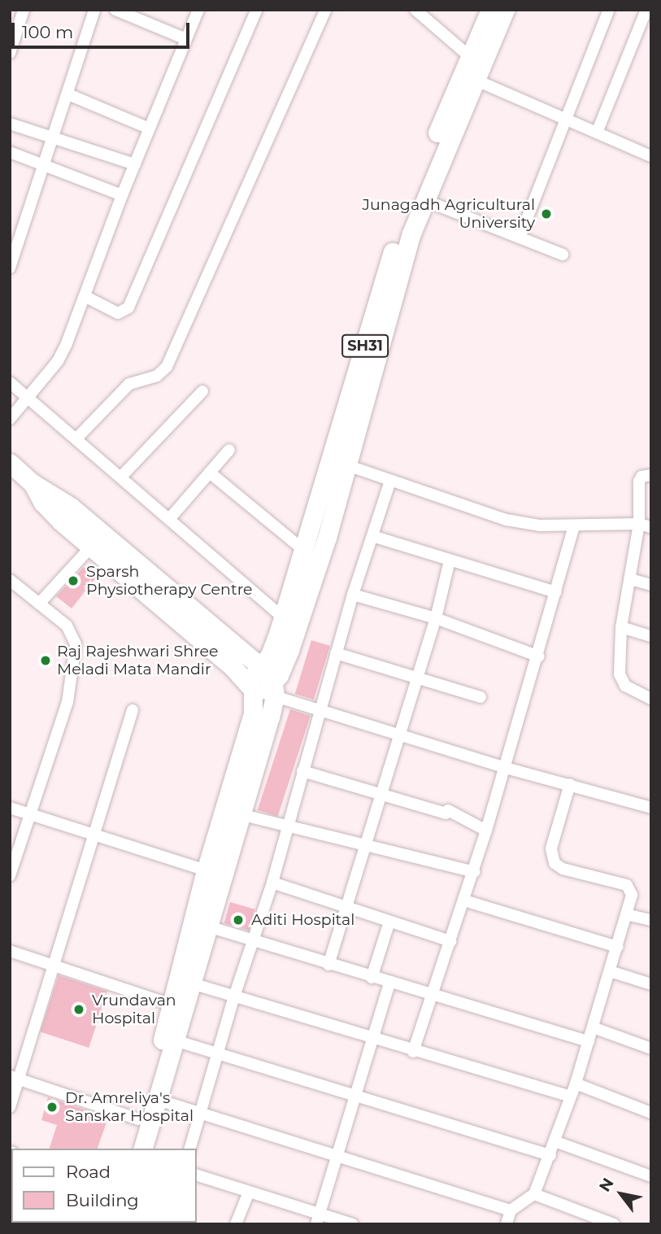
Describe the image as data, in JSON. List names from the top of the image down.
{
  "streets": {
    "main road": ["SH31"]
  },
  "places": [
    "Junagadh Agricultural University",
    "Sparsh Physiotherapy Centre",
    "Raj Rajeshwari Shree Meladi Mata Mandir",
    "Aditi Hospital",
    "Vrundavan Hospital",
    "Dr. Amreliya's Sanskar Hospital"
  ],
  "legend": ["Road", "Building"],
  "scale_bar": "100 m",
  "north": "top left"
}
